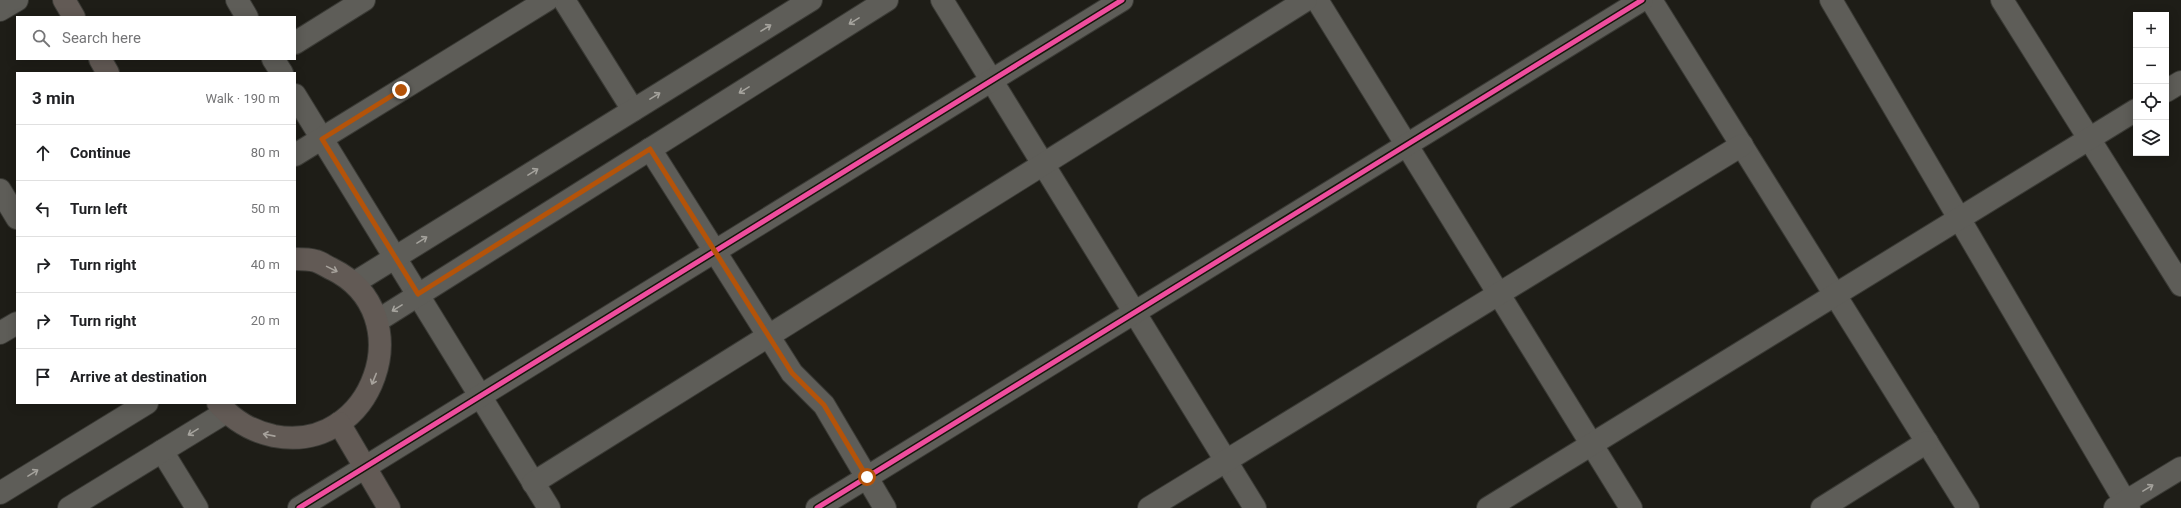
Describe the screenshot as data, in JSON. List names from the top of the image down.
{
  "page": {
    "map_buttons": ["+", "−"],
    "search": "Search here",
    "heading": ["3 min", "Walk · 190 m"],
    "list": [
      ["Continue", "80 m"],
      ["Turn left", "50 m"],
      ["Turn right", "40 m"],
      ["Turn right", "20 m"],
      "Arrive at destination"
    ]
  }
}
